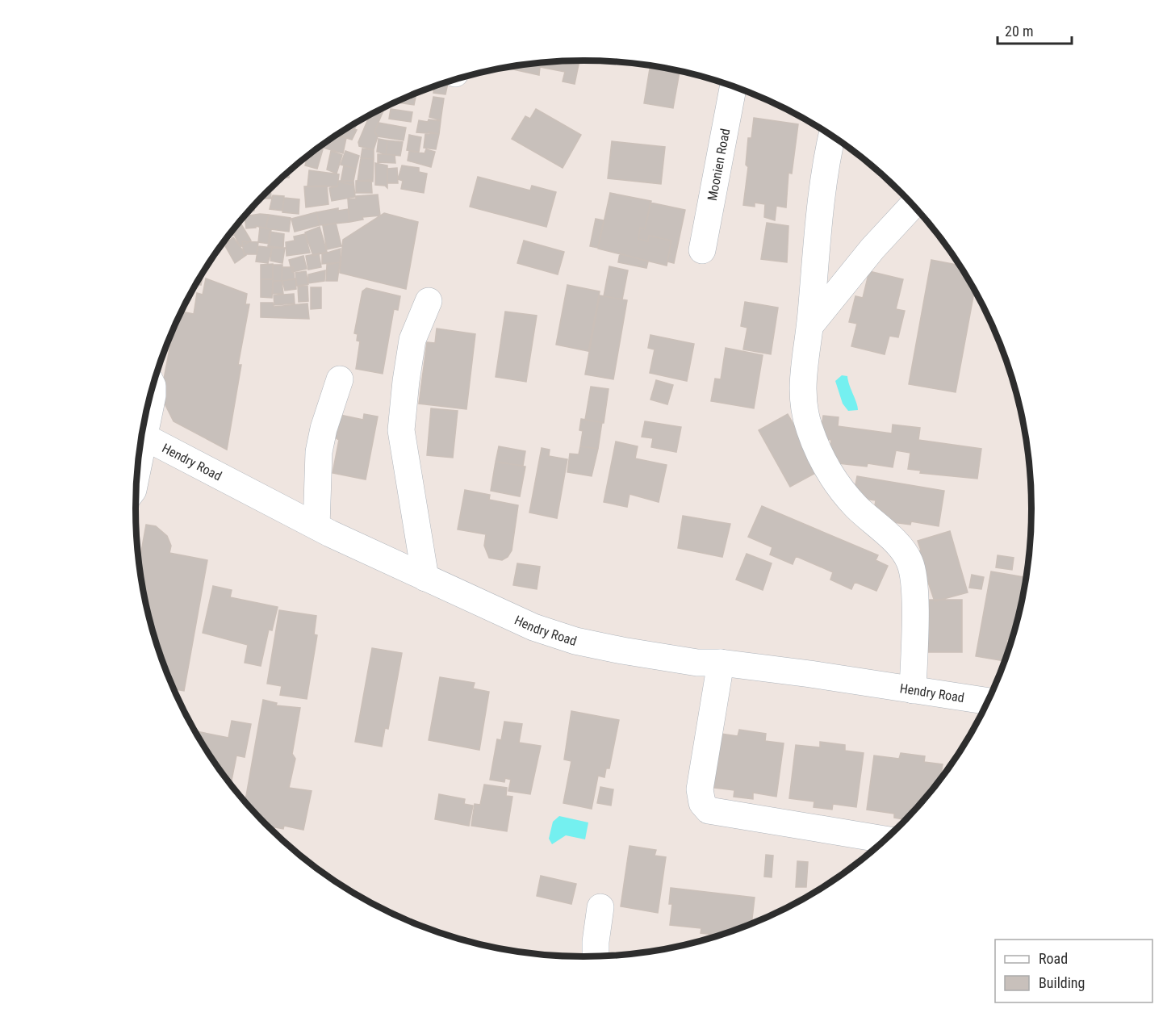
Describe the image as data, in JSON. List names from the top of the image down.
{
  "streets": {
    "street": ["Moonien Road", "Hendry Road"]
  },
  "legend": ["Road", "Building"],
  "scale_bar": "20 m"
}
